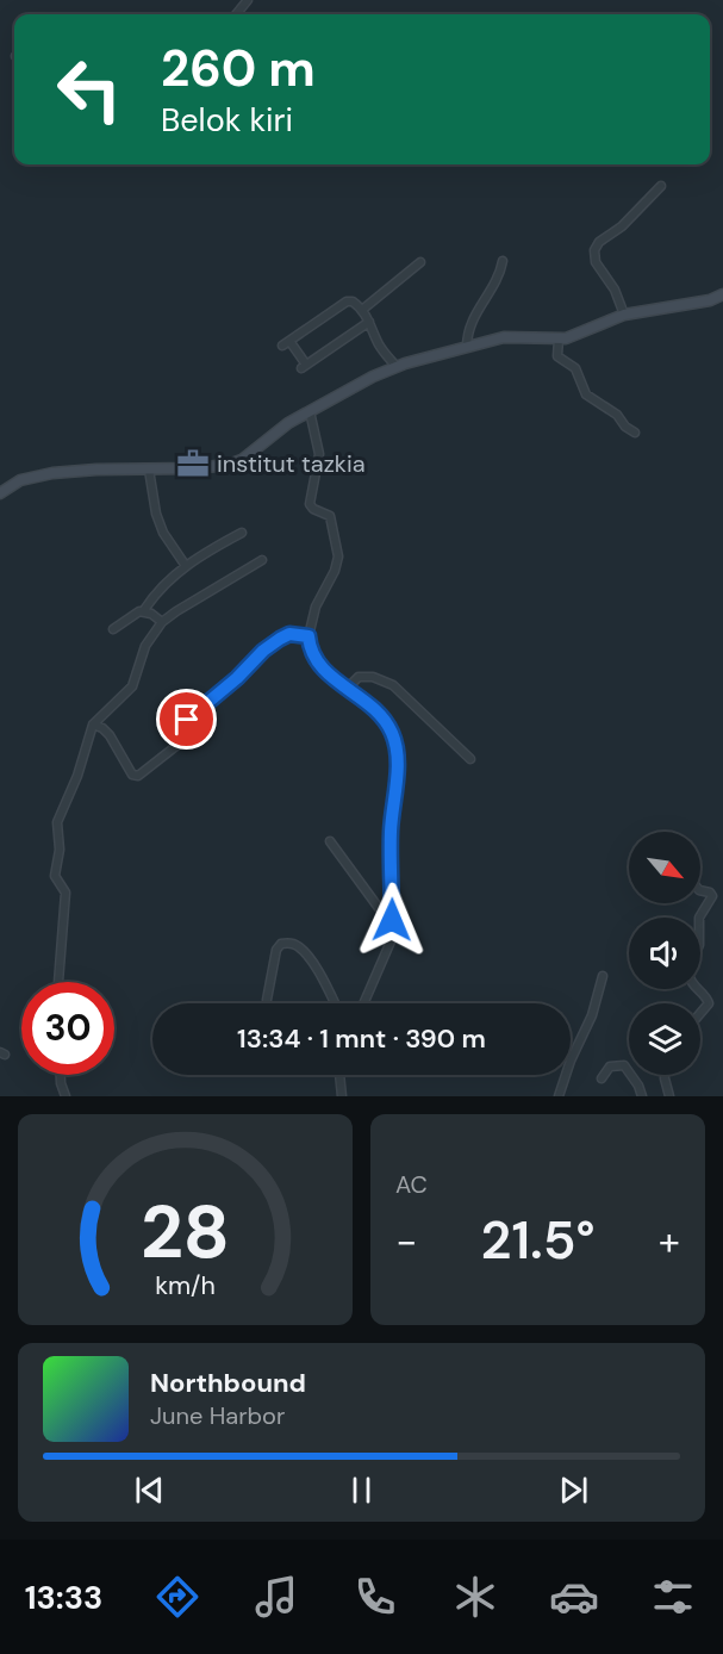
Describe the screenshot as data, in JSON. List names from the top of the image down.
{
  "places": {
    "office": ["institut tazkia"]
  },
  "north": "bottom right",
  "page": {
    "turn": ["260 m", "Belok kiri"],
    "limit": "30",
    "trip": "13:34 · 1 mnt · 390 m",
    "tile": "AC",
    "heat": ["−", "21.5°", "+"],
    "song": ["Northbound", "June Harbor"],
    "tabs": "13:33",
    "gauge": ["28", "km/h"]
  }
}
